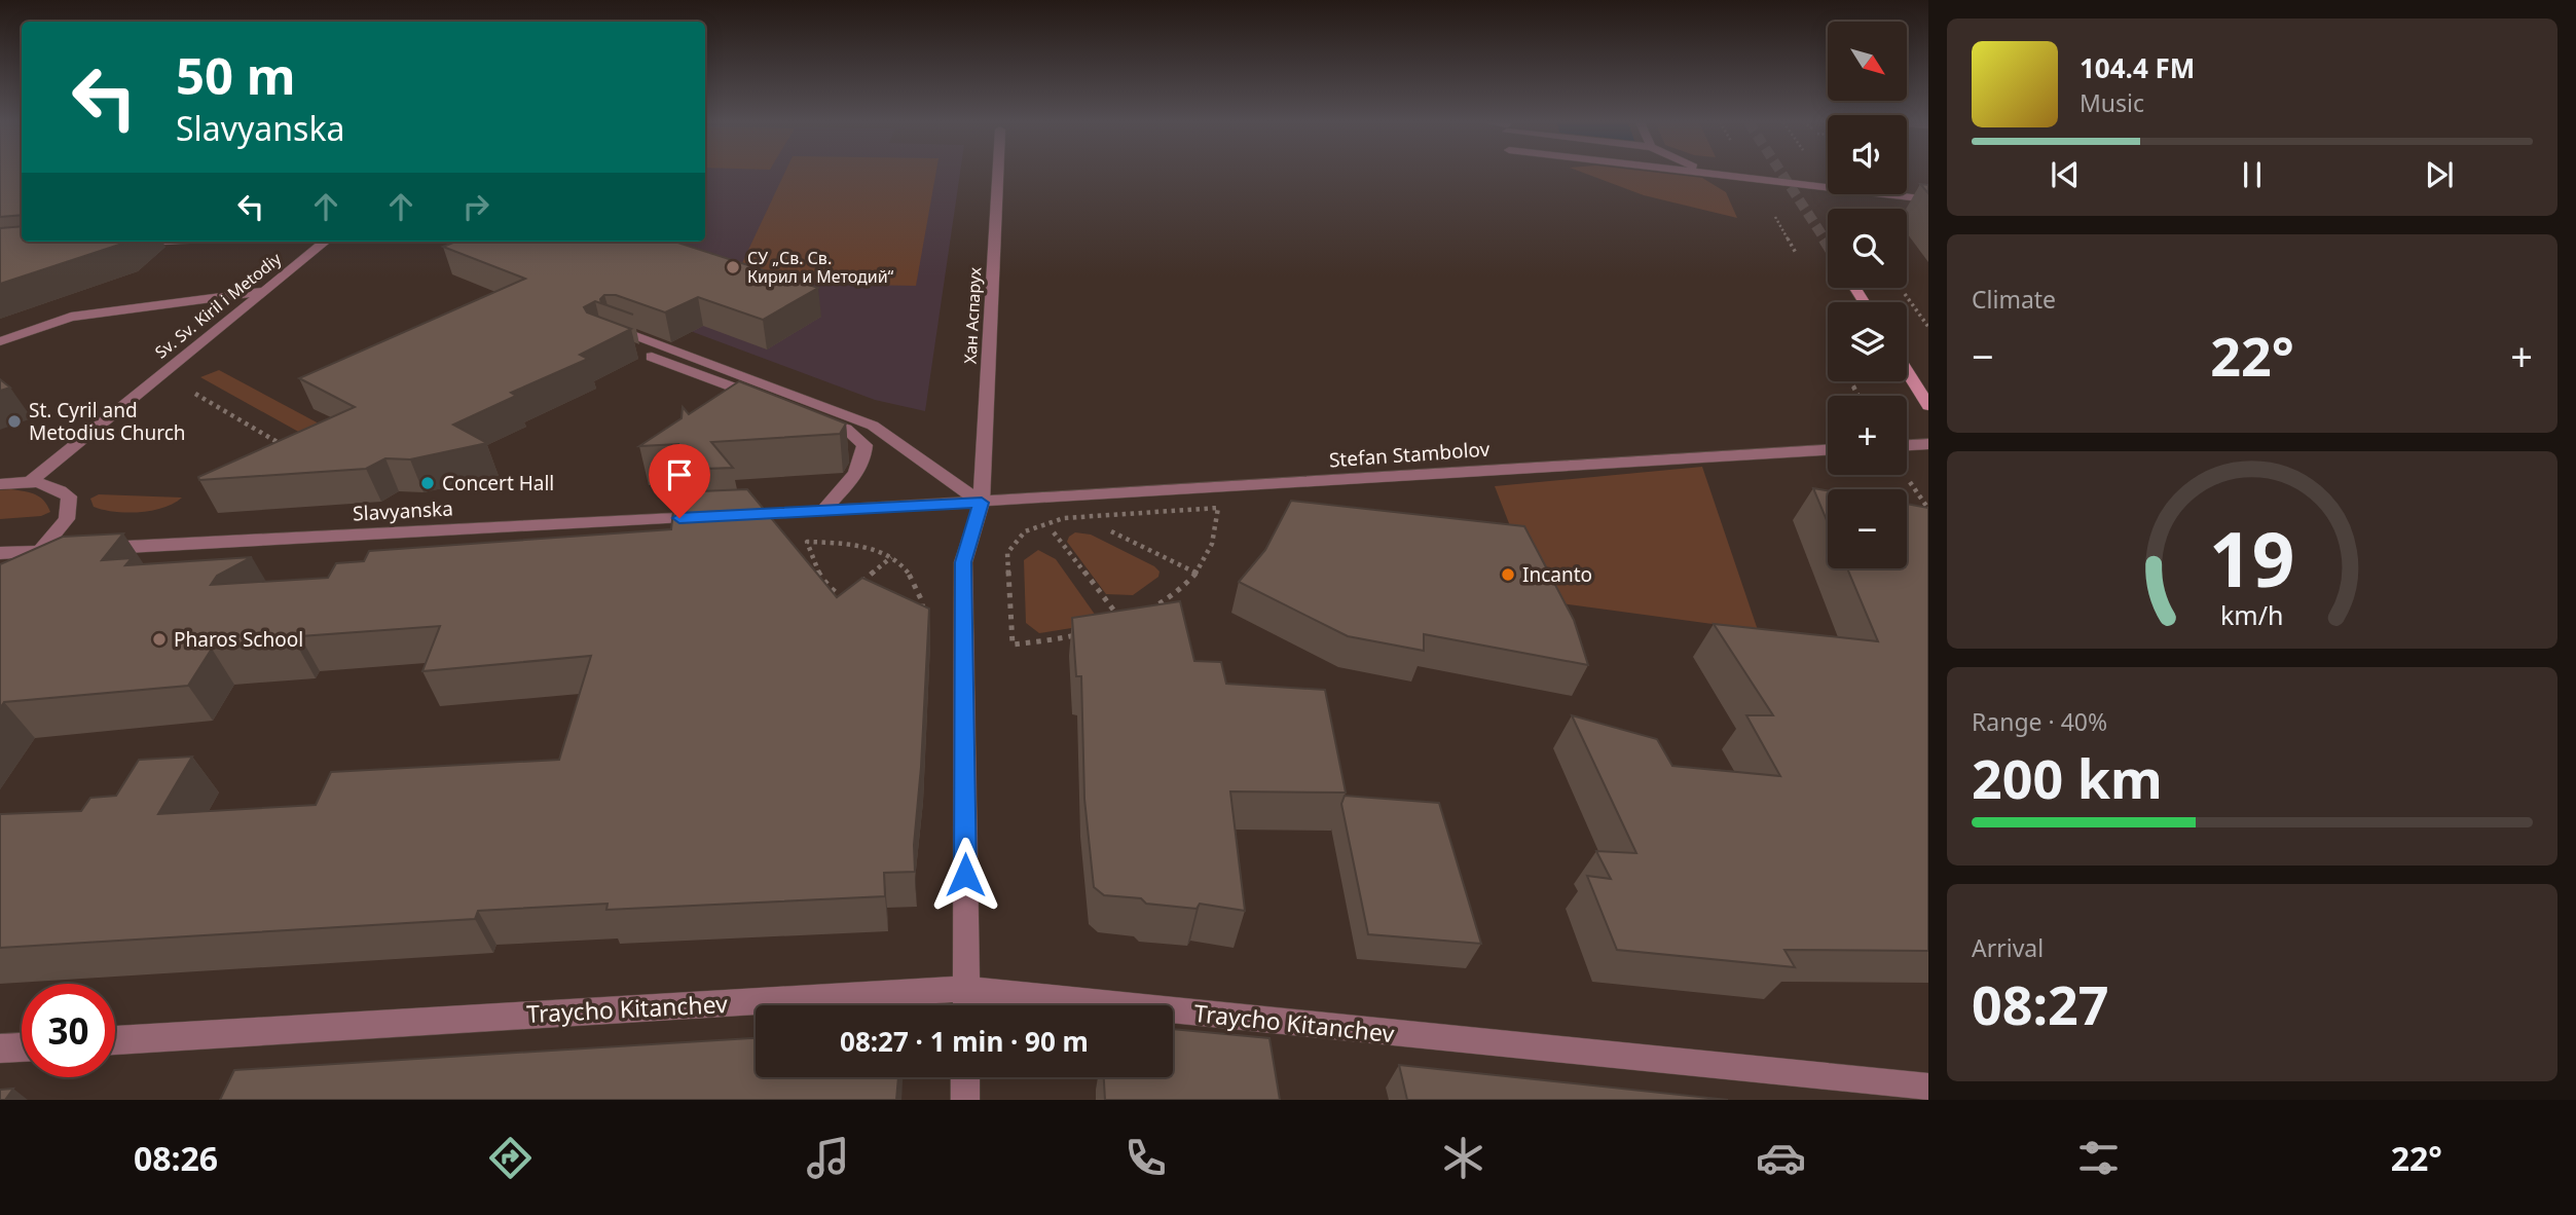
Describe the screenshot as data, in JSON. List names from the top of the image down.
{
  "streets": {
    "street": [
      "Sv. Sv. Kiril i Metodiy",
      "Хан Аспарух",
      "Stefan Stambolov",
      "Slavyanska",
      "Traycho Kitanchev"
    ]
  },
  "crossings": [
    ["Хан Аспарух", "Stefan Stambolov"],
    ["Хан Аспарух", "Slavyanska"],
    ["Хан Аспарух", "Traycho Kitanchev"],
    ["Stefan Stambolov", "Slavyanska"]
  ],
  "places": [
    "СУ „Св. Св. Кирил и Методий“",
    "St. Cyril and Metodius Church",
    "Concert Hall",
    "Incanto",
    "Pharos School"
  ],
  "north": "bottom right",
  "page": {
    "map_buttons": ["+", "−"],
    "turn": ["50 m", "Slavyanska"],
    "song": ["104.4 FM", "Music"],
    "tile": [
      "Climate",
      ["Range · 40%", "200 km"],
      ["Arrival", "08:27"]
    ],
    "heat": ["−", "22°", "+"],
    "limit": "30",
    "trip": "08:27 · 1 min · 90 m",
    "tabs": ["08:26", "22°"],
    "gauge": ["19", "km/h"]
  }
}
